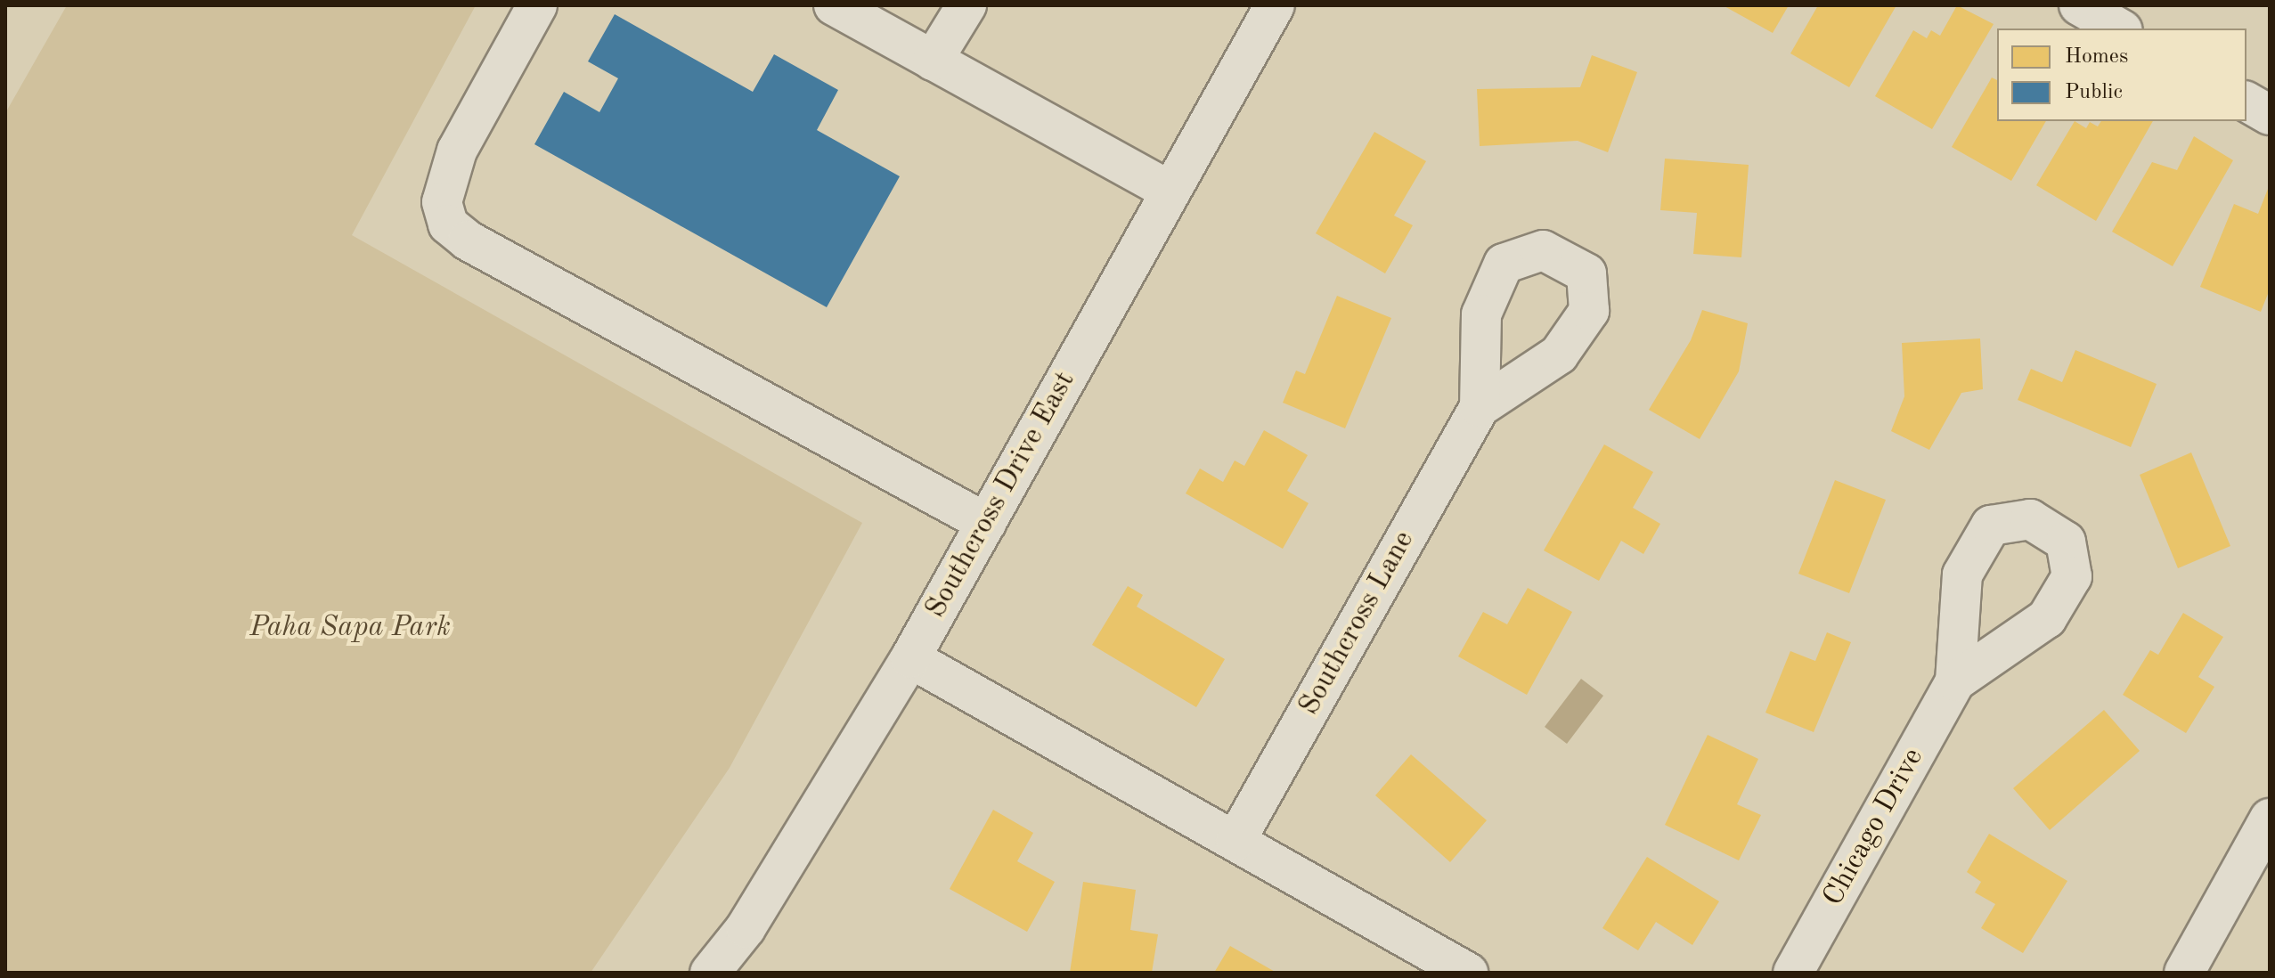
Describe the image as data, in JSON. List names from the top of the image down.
{
  "streets": {
    "street": ["Southcross Drive East", "Southcross Lane", "Chicago Drive"]
  },
  "parks": ["Paha Sapa Park"],
  "legend": ["Homes", "Public"]
}
